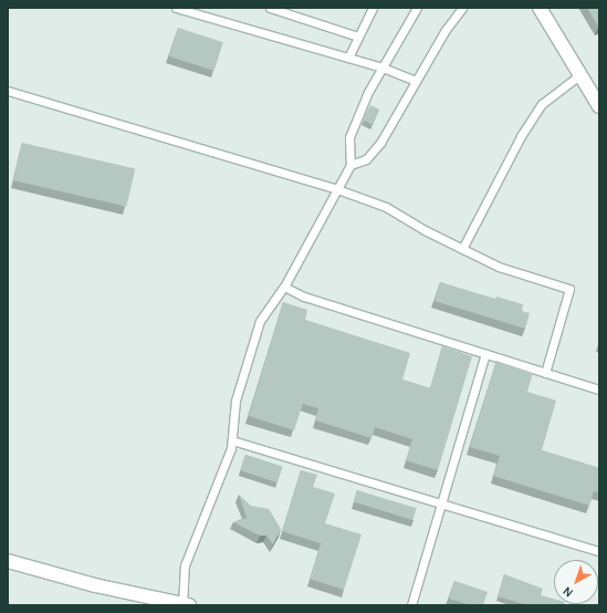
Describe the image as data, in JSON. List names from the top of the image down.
{
  "north": "bottom left"
}
